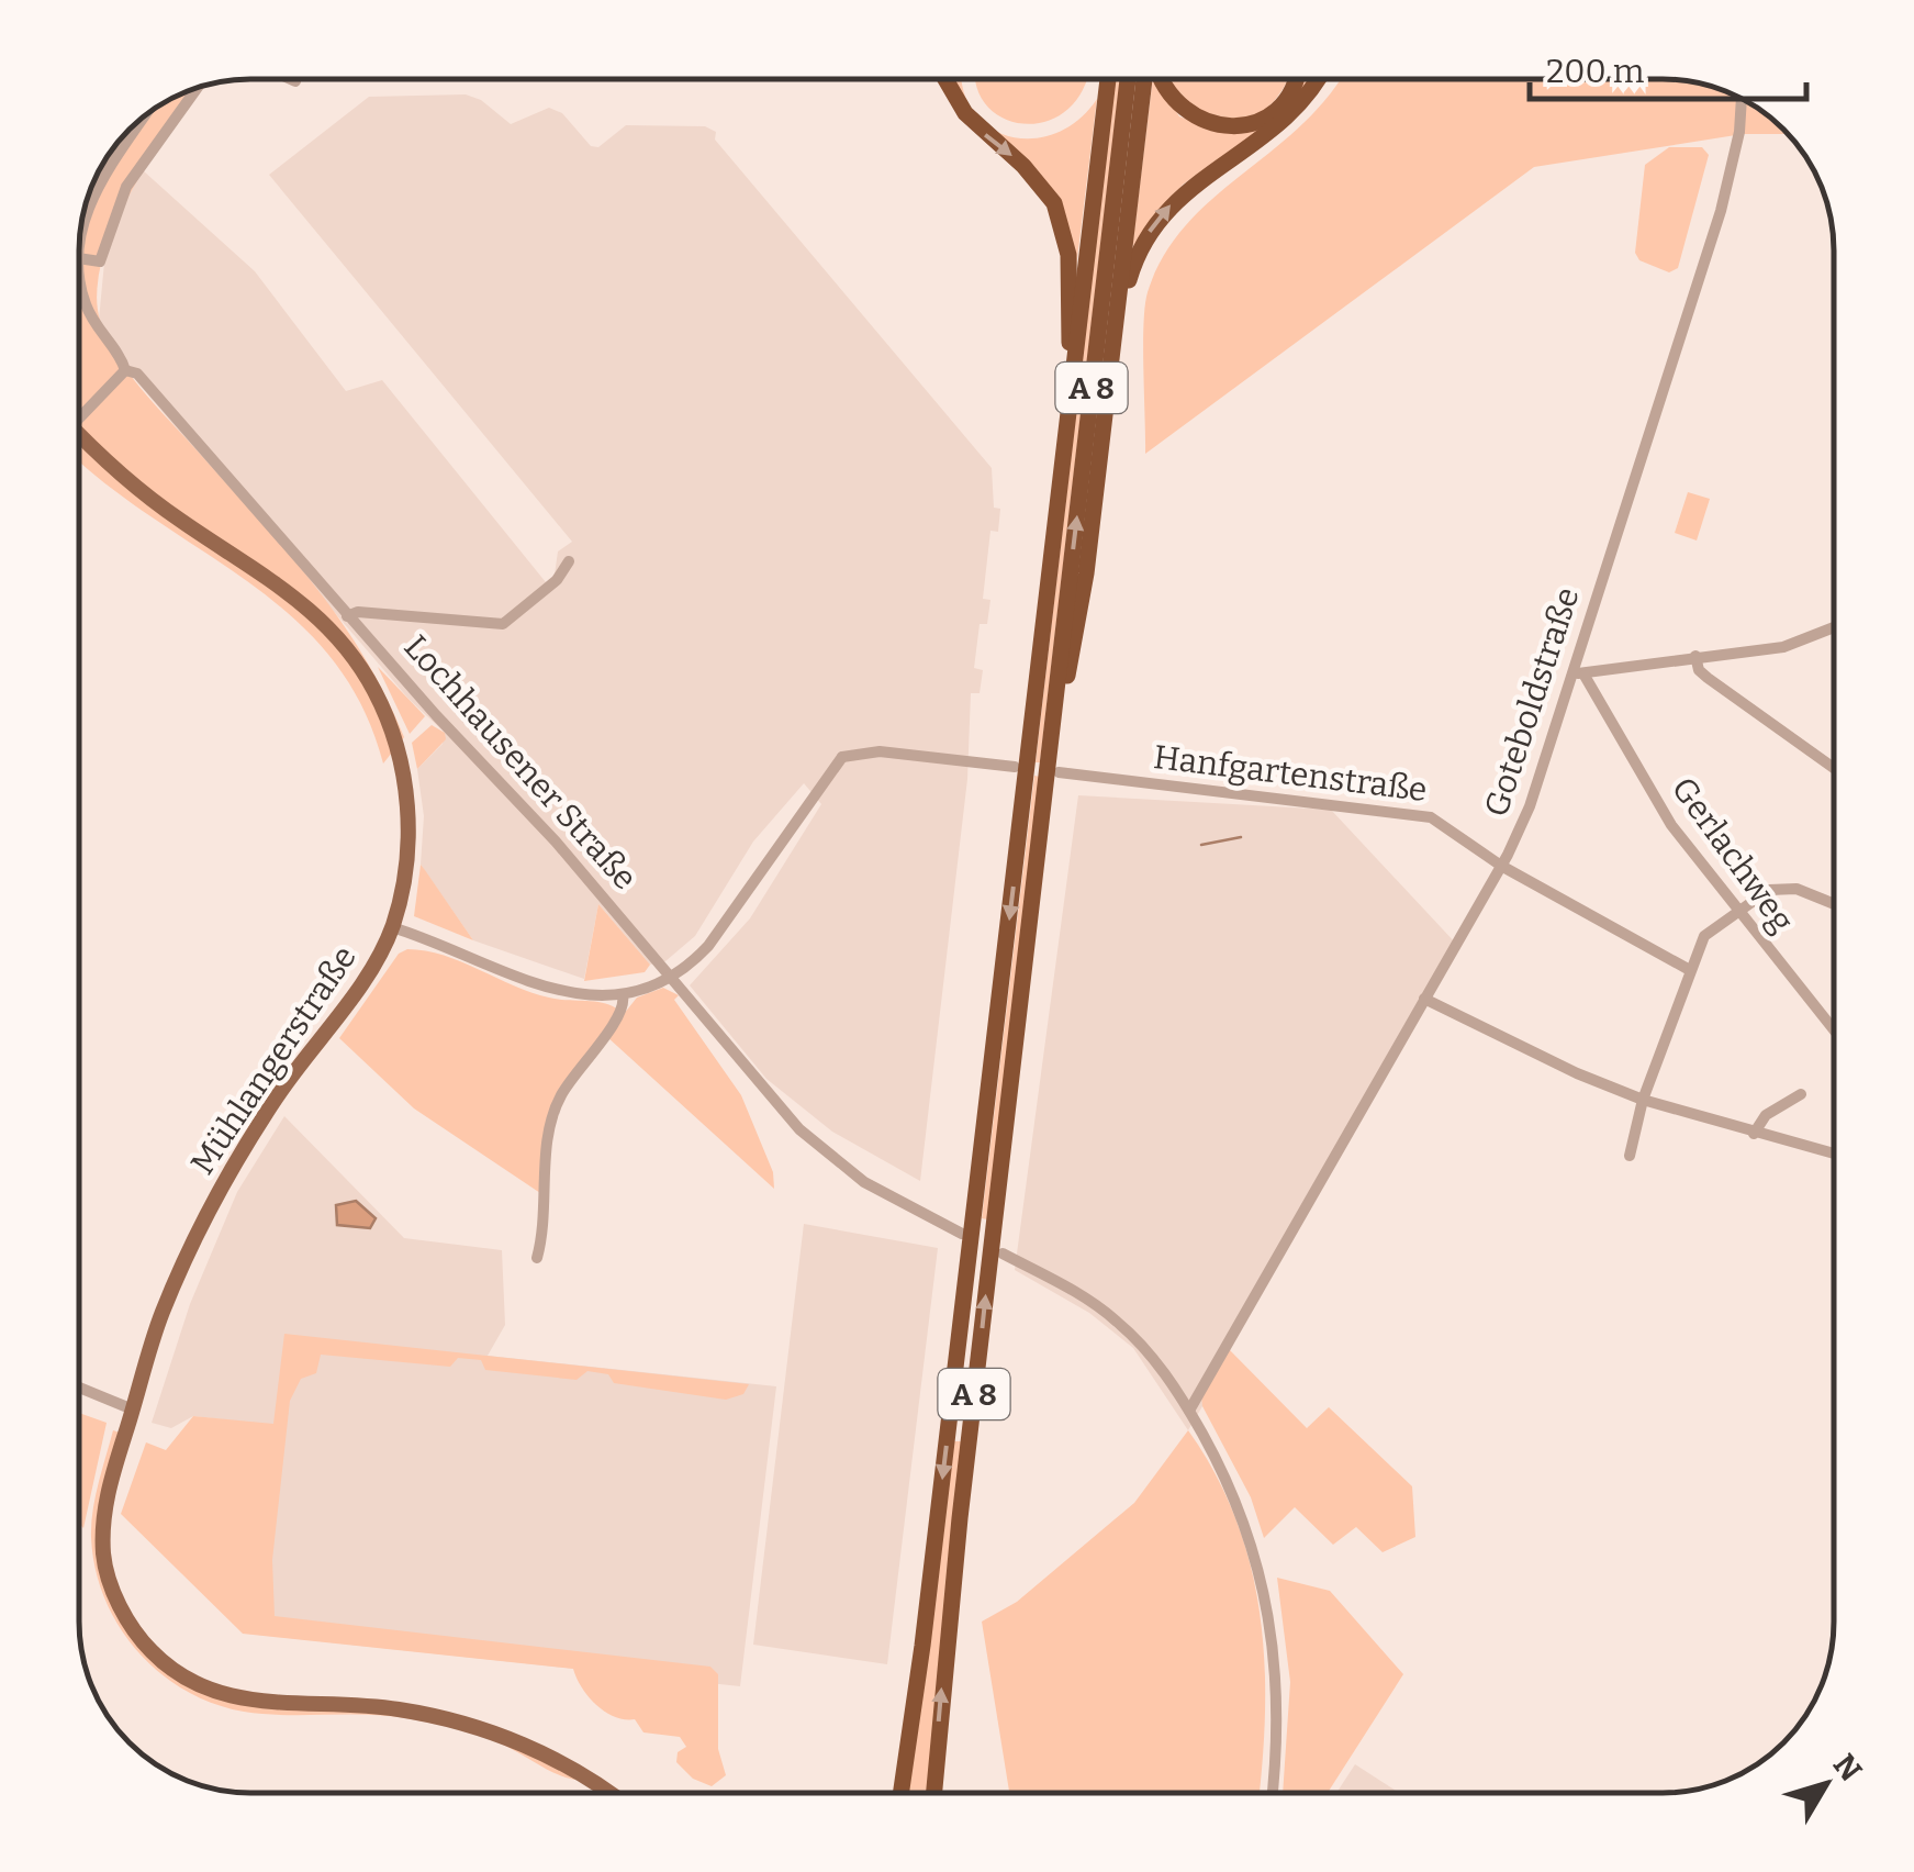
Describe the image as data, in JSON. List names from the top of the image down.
{
  "streets": {
    "highway": ["A 8"],
    "main road": ["Mühlangerstraße"],
    "street": [
      "Goteboldstraße",
      "Lochhausener Straße",
      "Hanfgartenstraße",
      "Gerlachweg"
    ]
  },
  "crossings": [
    ["Goteboldstraße", "Hanfgartenstraße"],
    ["Goteboldstraße", "Gerlachweg"]
  ],
  "scale_bar": "200 m",
  "north": "top right"
}
